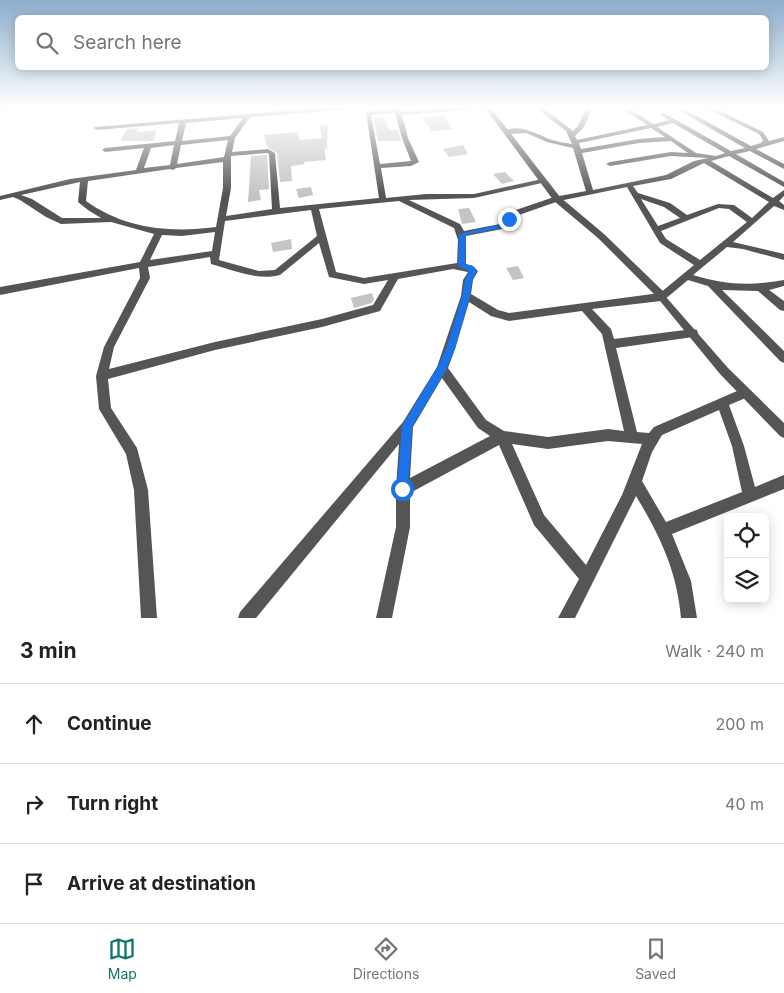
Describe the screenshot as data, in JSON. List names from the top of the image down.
{
  "page": {
    "search": "Search here",
    "heading": ["3 min", "Walk · 240 m"],
    "list": [
      ["Continue", "200 m"],
      ["Turn right", "40 m"],
      "Arrive at destination"
    ],
    "nav": ["Map", "Directions", "Saved"]
  }
}
